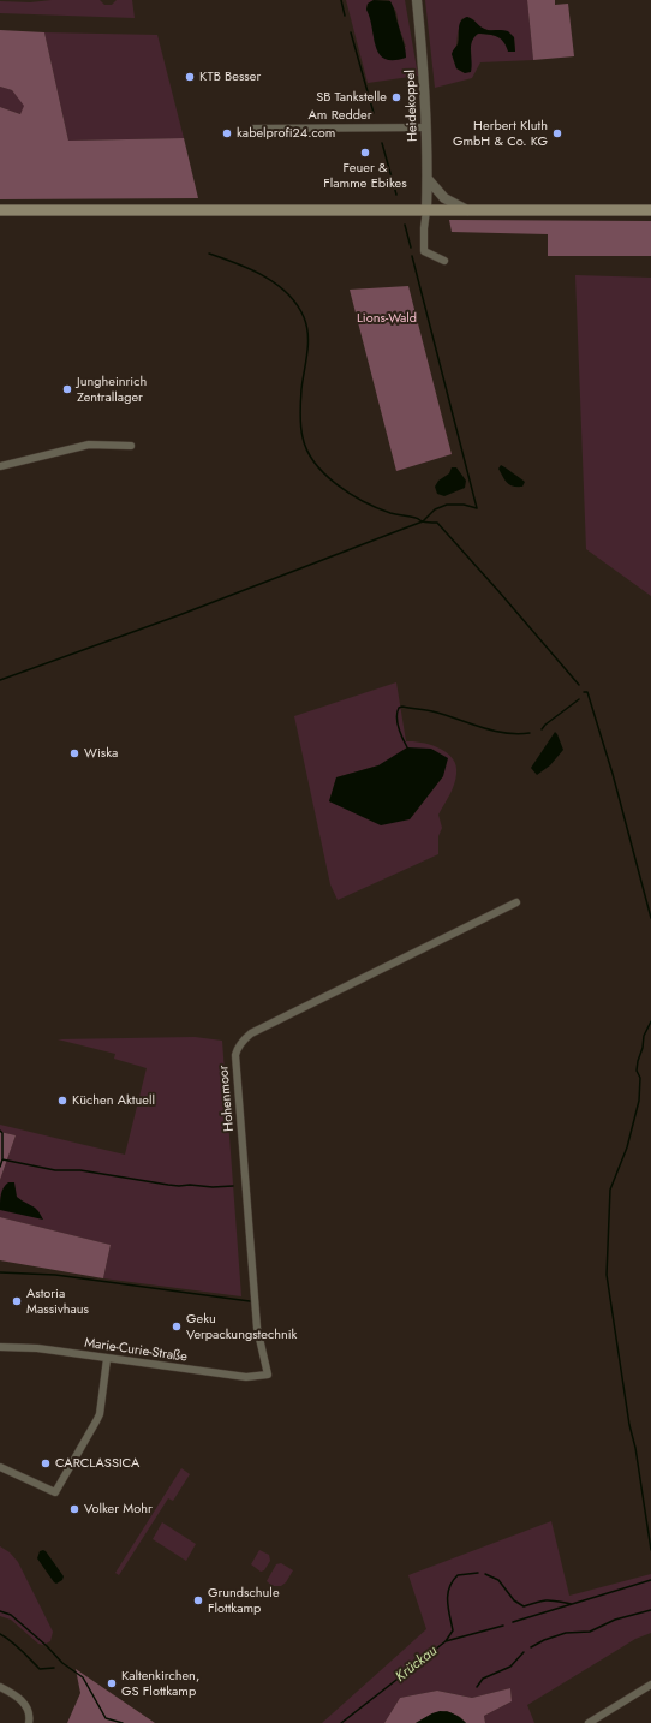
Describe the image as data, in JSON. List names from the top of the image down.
{
  "streets": {
    "street": [
      "Heidekoppel",
      "Am Redder",
      "Hohenmoor",
      "Marie-Curie-Straße"
    ]
  },
  "crossings": [
    ["Heidekoppel", "Am Redder"],
    ["Hohenmoor", "Marie-Curie-Straße"]
  ],
  "water": ["Krückau"],
  "parks": ["Lions-Wald"],
  "places": [
    "KTB Besser",
    "SB Tankstelle",
    "kabelprofi24.com",
    "Herbert Kluth GmbH & Co. KG",
    "Feuer & Flamme Ebikes",
    "Jungheinrich Zentrallager",
    "Wiska",
    "Küchen Aktuell",
    "Astoria Massivhaus",
    "Geku Verpackungstechnik",
    "CARCLASSICA",
    "Volker Mohr",
    "Grundschule Flottkamp",
    "Kaltenkirchen, GS Flottkamp"
  ]
}
